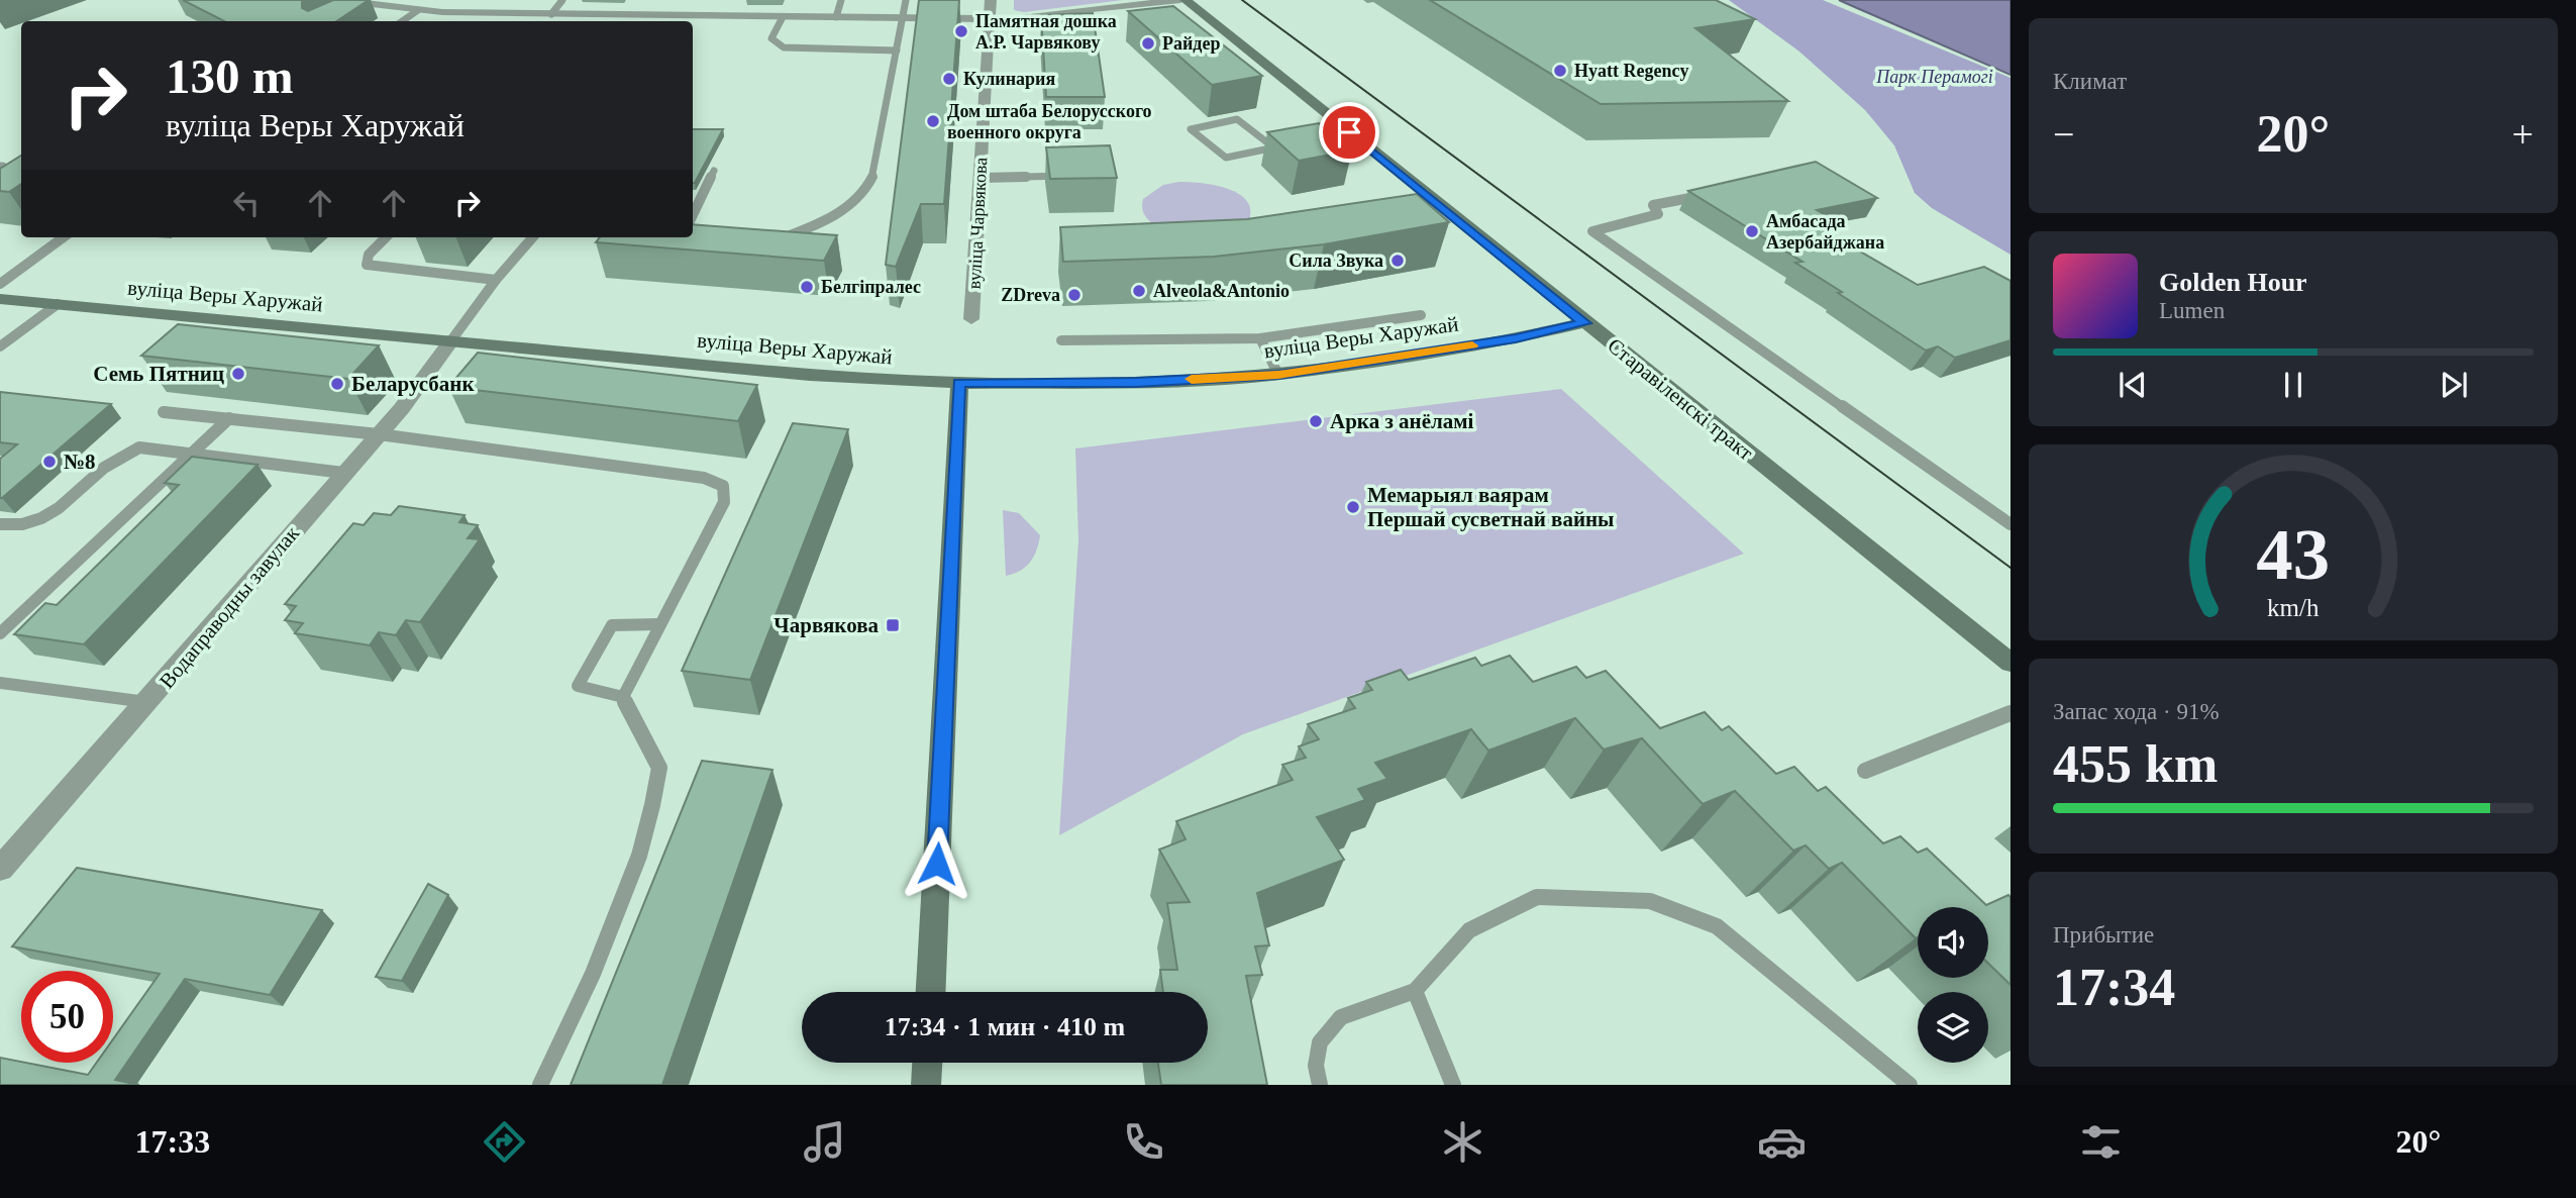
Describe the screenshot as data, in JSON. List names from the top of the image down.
{
  "streets": {
    "main road": ["вуліца Веры Харужай", "Старавіленскі тракт"],
    "street": ["вуліца Чарвякова", "Водаправодны завулак"]
  },
  "crossings": [
    ["вуліца Веры Харужай", "Старавіленскі тракт"],
    ["вуліца Веры Харужай", "Водаправодны завулак"]
  ],
  "parks": ["Парк Перамогі"],
  "places": {
    "other": [
      "Памятная дошка А.Р. Чарвякову",
      "Райдер",
      "Hyatt Regency",
      "Кулинария",
      "Дом штаба Белорусского военного округа",
      "Амбасада Азербайджана",
      "Сила Звука",
      "Белгіпралес",
      "Alveola&Antonio",
      "ZDreva",
      "Семь Пятниц",
      "Беларусбанк",
      "Арка з анёламі",
      "№8",
      "Мемарыял ваярам Першай сусветнай вайны"
    ],
    "transit": ["Чарвякова"]
  },
  "page": {
    "tile": [
      "Климат",
      ["Запас хода · 91%", "455 km"],
      ["Прибытие", "17:34"]
    ],
    "turn": ["130 m", "вуліца Веры Харужай"],
    "heat": ["−", "20°", "+"],
    "song": ["Golden Hour", "Lumen"],
    "limit": "50",
    "trip": "17:34 · 1 мин · 410 m",
    "tabs": ["17:33", "20°"],
    "gauge": ["43", "km/h"]
  }
}
